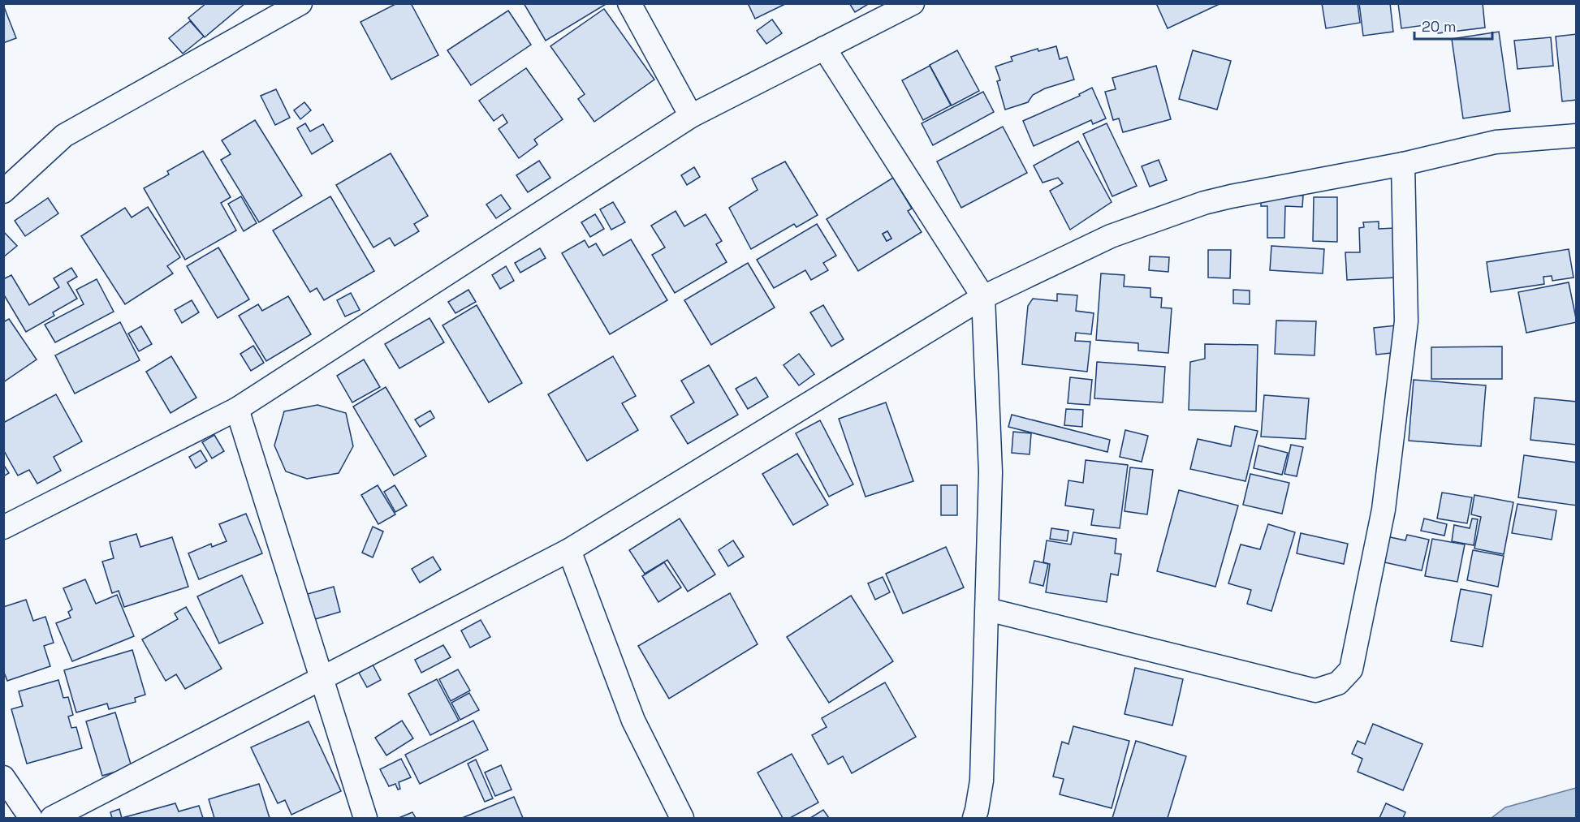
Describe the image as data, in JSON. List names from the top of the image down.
{
  "scale_bar": "20 m"
}
